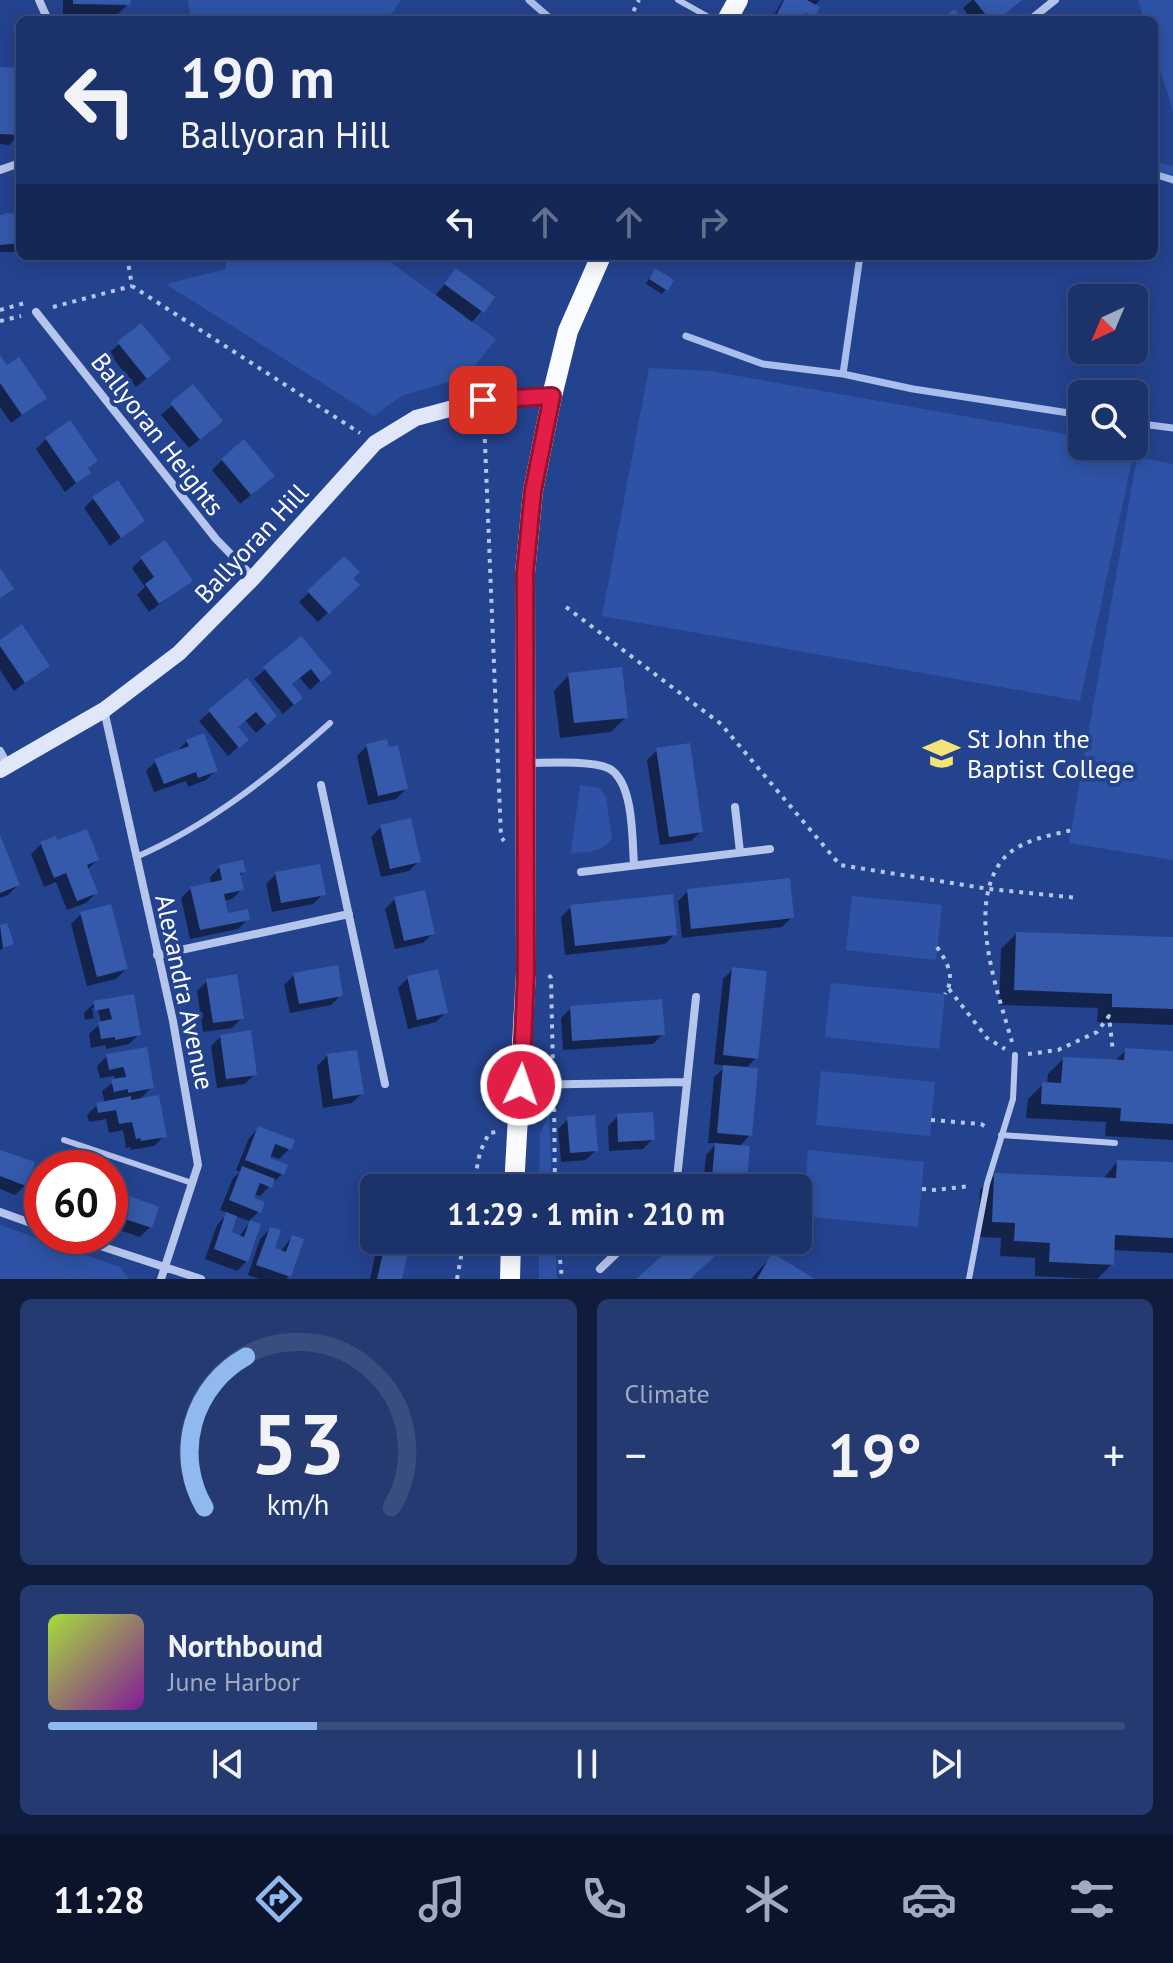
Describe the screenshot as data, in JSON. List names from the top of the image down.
{
  "streets": {
    "street": ["Ballyoran Heights", "Ballyoran Hill", "Alexandra Avenue"]
  },
  "crossings": [
    ["Ballyoran Heights", "Ballyoran Hill"],
    ["Ballyoran Hill", "Alexandra Avenue"]
  ],
  "places": {
    "school or university": ["St John the Baptist College"]
  },
  "north": "bottom left",
  "page": {
    "turn": ["190 m", "Ballyoran Hill"],
    "limit": "60",
    "trip": "11:29 · 1 min · 210 m",
    "tile": "Climate",
    "heat": ["−", "19°", "+"],
    "song": ["Northbound", "June Harbor"],
    "tabs": "11:28",
    "gauge": ["53", "km/h"]
  }
}
